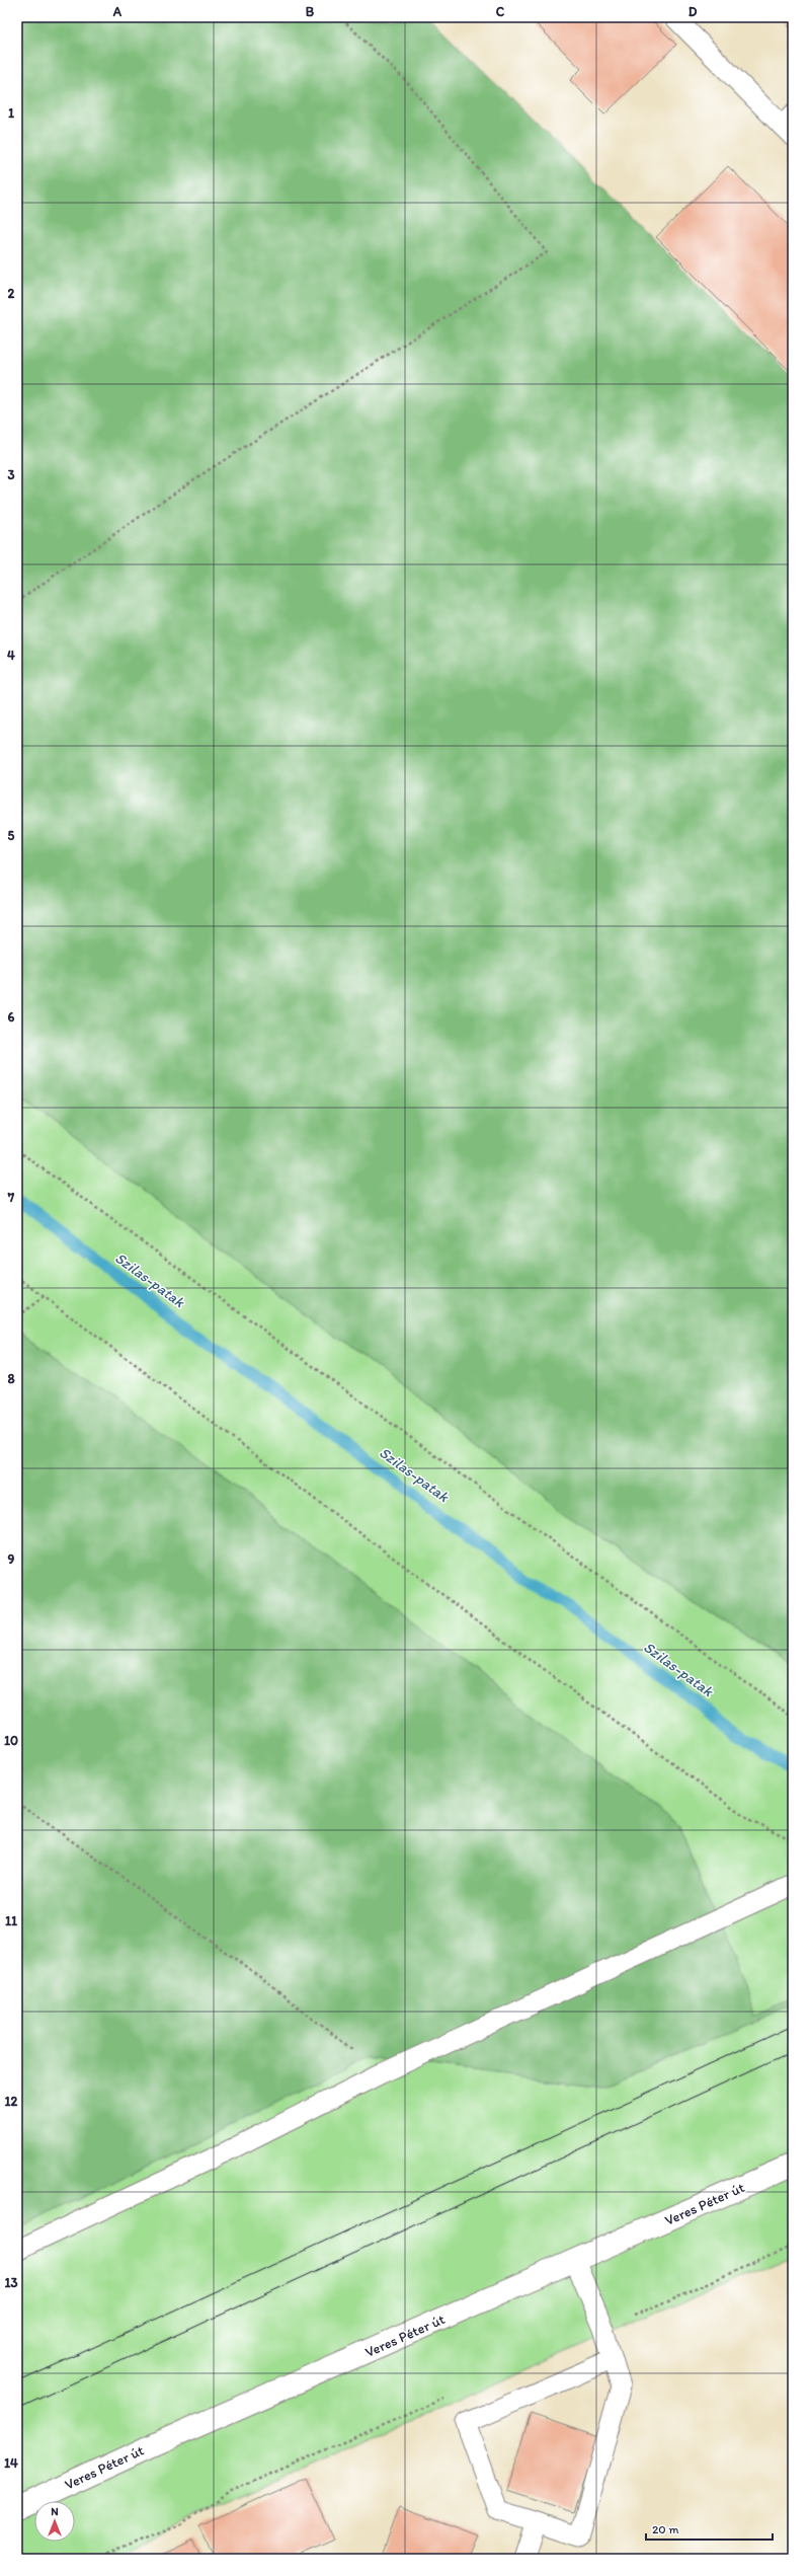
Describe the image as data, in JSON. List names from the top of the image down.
{
  "streets": {
    "main road": ["Veres Péter út"]
  },
  "water": ["Szilas-patak"],
  "scale_bar": "20 m",
  "north": "top",
  "grid": {
    "columns": [
      "A",
      "B",
      "C",
      "D"
    ],
    "rows": [
      "1",
      "2",
      "3",
      "4",
      "5",
      "6",
      "7",
      "8",
      "9",
      "10",
      "11",
      "12",
      "13",
      "14"
    ]
  }
}
